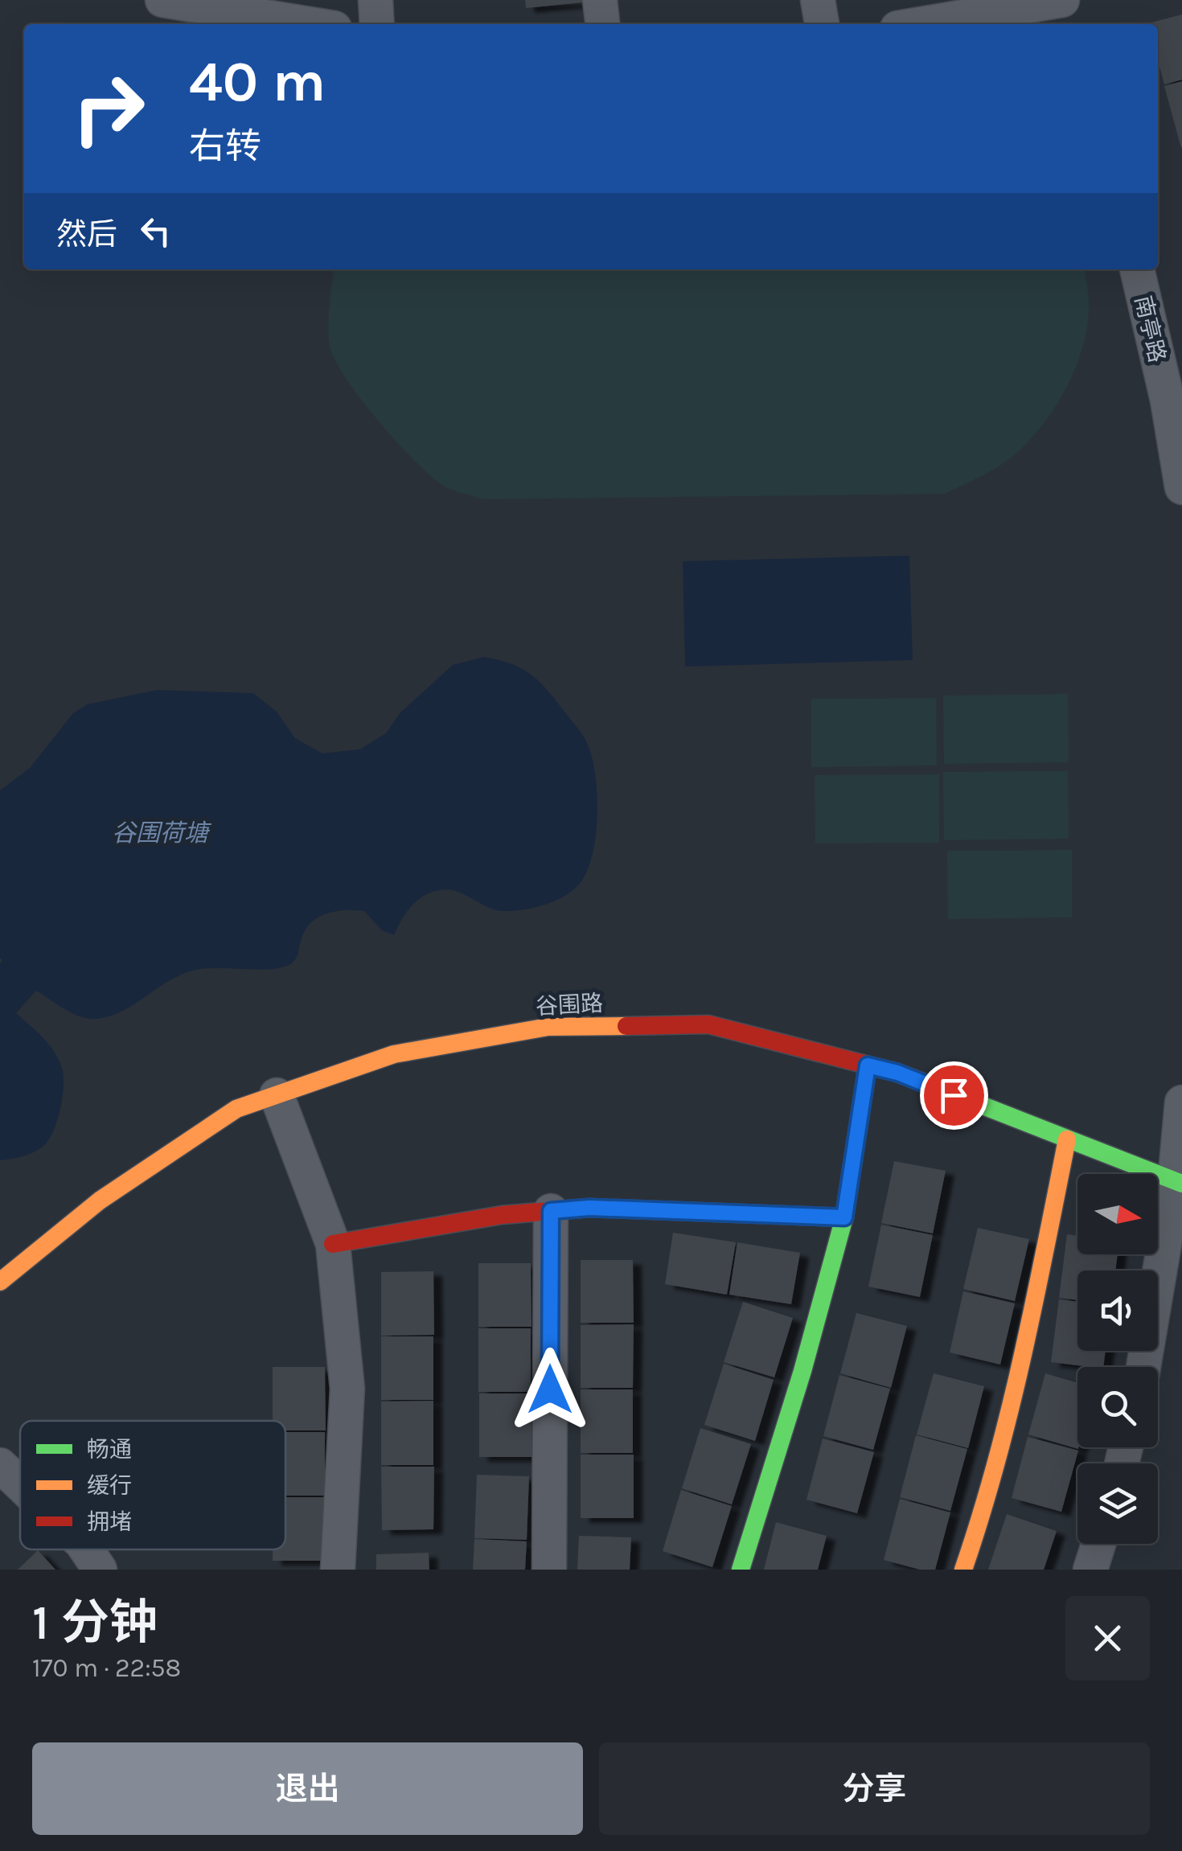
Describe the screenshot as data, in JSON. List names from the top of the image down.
{
  "streets": {
    "street": ["南亭路", "谷围路"]
  },
  "water": ["谷围荷塘"],
  "legend": ["畅通", "缓行", "拥堵"],
  "north": "right",
  "page": {
    "turn": ["40 m", "右转"],
    "then": "然后",
    "heading": ["1 分钟", "170 m · 22:58"],
    "buttons": ["退出", "分享"]
  }
}
